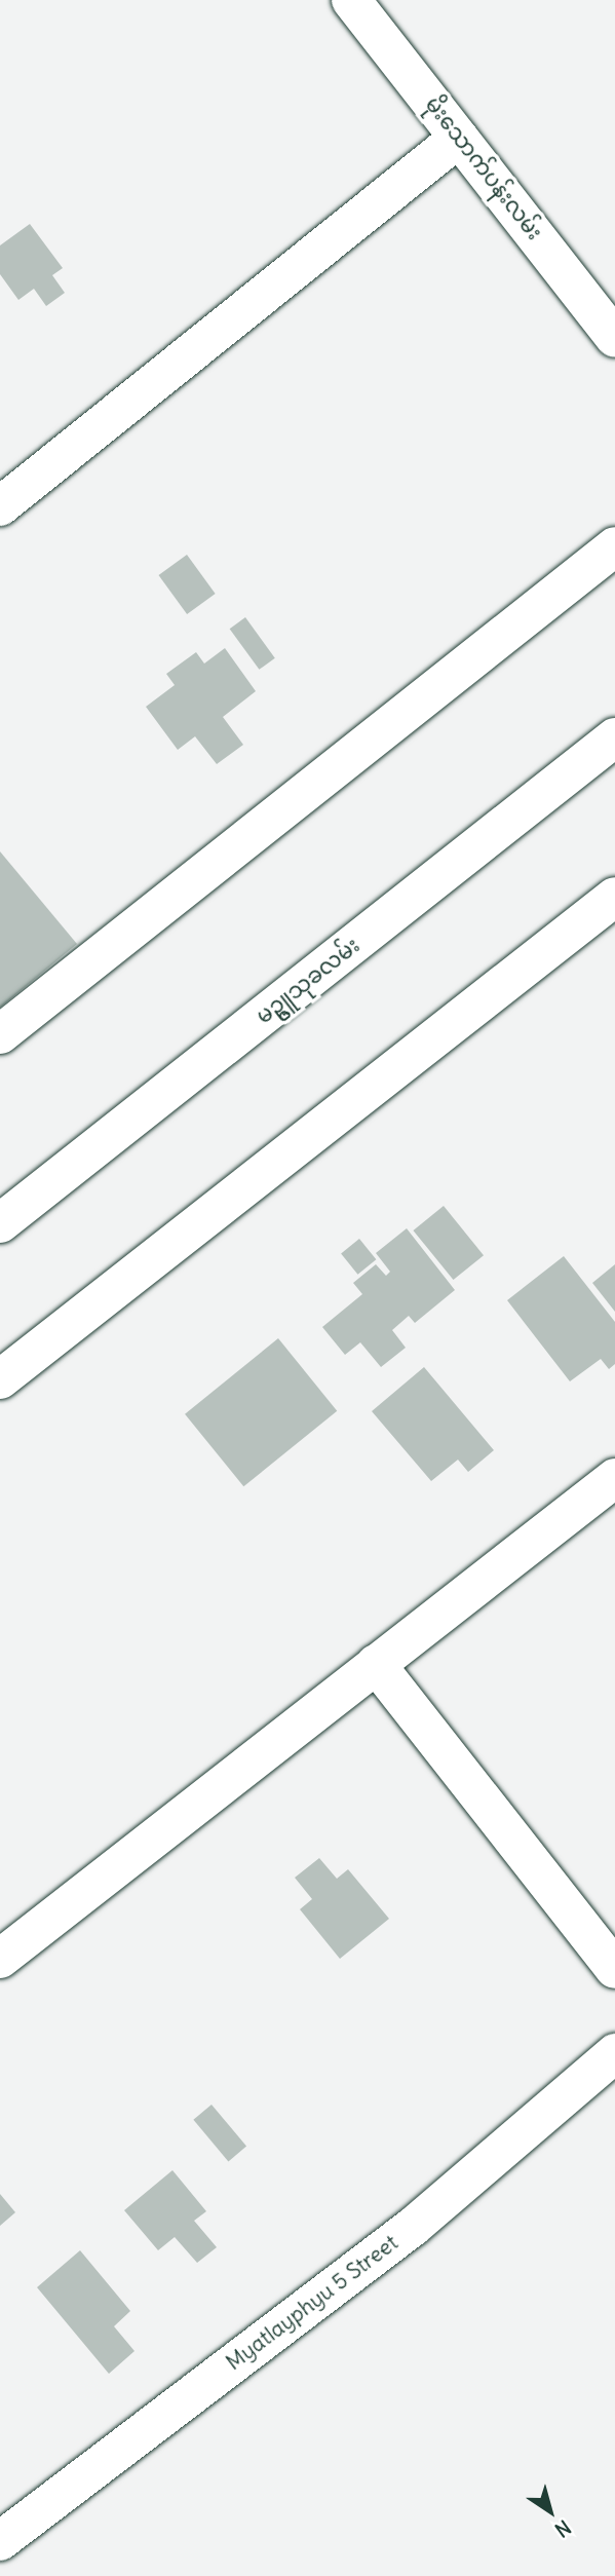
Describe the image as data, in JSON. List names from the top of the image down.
{
  "streets": {
    "street": ["မိုးသောက်ပန်းလမ်း", "မဥ္ဇူသုခလမ်း", "Myatlayphyu 5 Street"]
  },
  "north": "bottom right"
}
